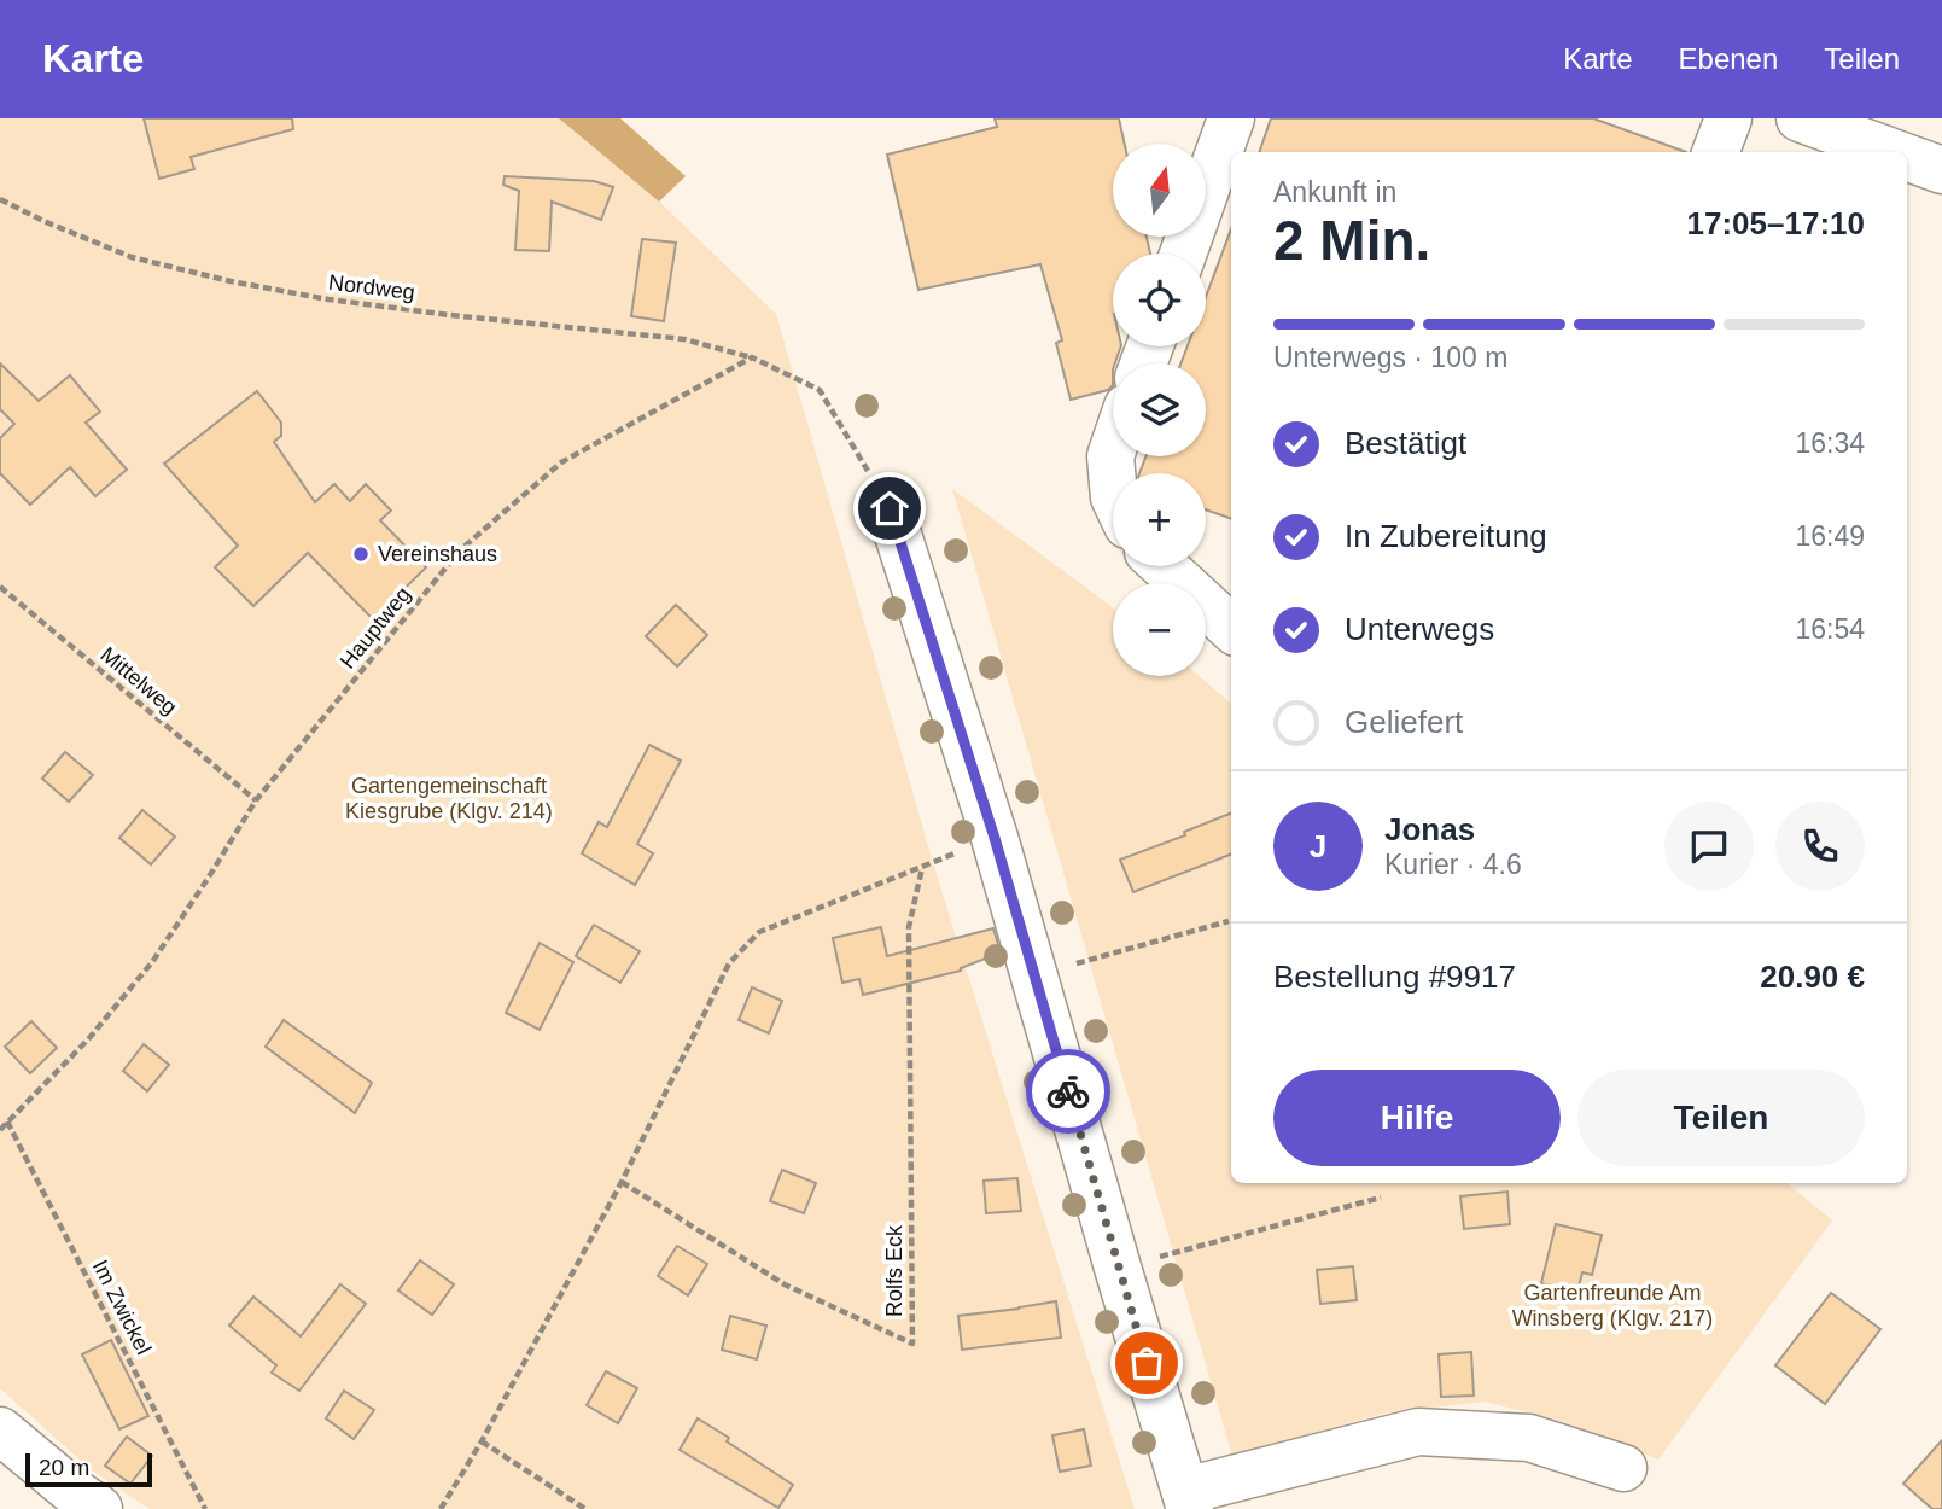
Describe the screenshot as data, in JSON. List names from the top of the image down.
{
  "streets": {
    "path": [
      "Nordweg",
      "Hauptweg",
      "Mittelweg",
      "Rolfs Eck",
      "Im Zwickel"
    ]
  },
  "crossings": [
    ["Nordweg", "Hauptweg"],
    ["Hauptweg", "Mittelweg"],
    ["Hauptweg", "Im Zwickel"]
  ],
  "parks": ["Gartengemeinschaft Kiesgrube (Klgv. 214)", "Gartenfreunde Am Winsberg (Klgv. 217)"],
  "places": ["Vereinshaus"],
  "scale_bar": "20 m",
  "north": "top",
  "page": {
    "header": "Karte",
    "nav": ["Karte", "Ebenen", "Teilen"],
    "map_buttons": ["+", "−"],
    "heading": ["2 Min.", "Ankunft in", "17:05–17:10"],
    "panel": [
      "Jonas",
      "Kurier · 4.6",
      "Bestellung #9917",
      "20.90 €"
    ],
    "bar": "Unterwegs · 100 m",
    "list": [
      ["Bestätigt", "16:34"],
      ["In Zubereitung", "16:49"],
      ["Unterwegs", "16:54"],
      "Geliefert"
    ],
    "round": "J",
    "buttons": ["Hilfe", "Teilen"],
    "scale": "20 m"
  }
}
